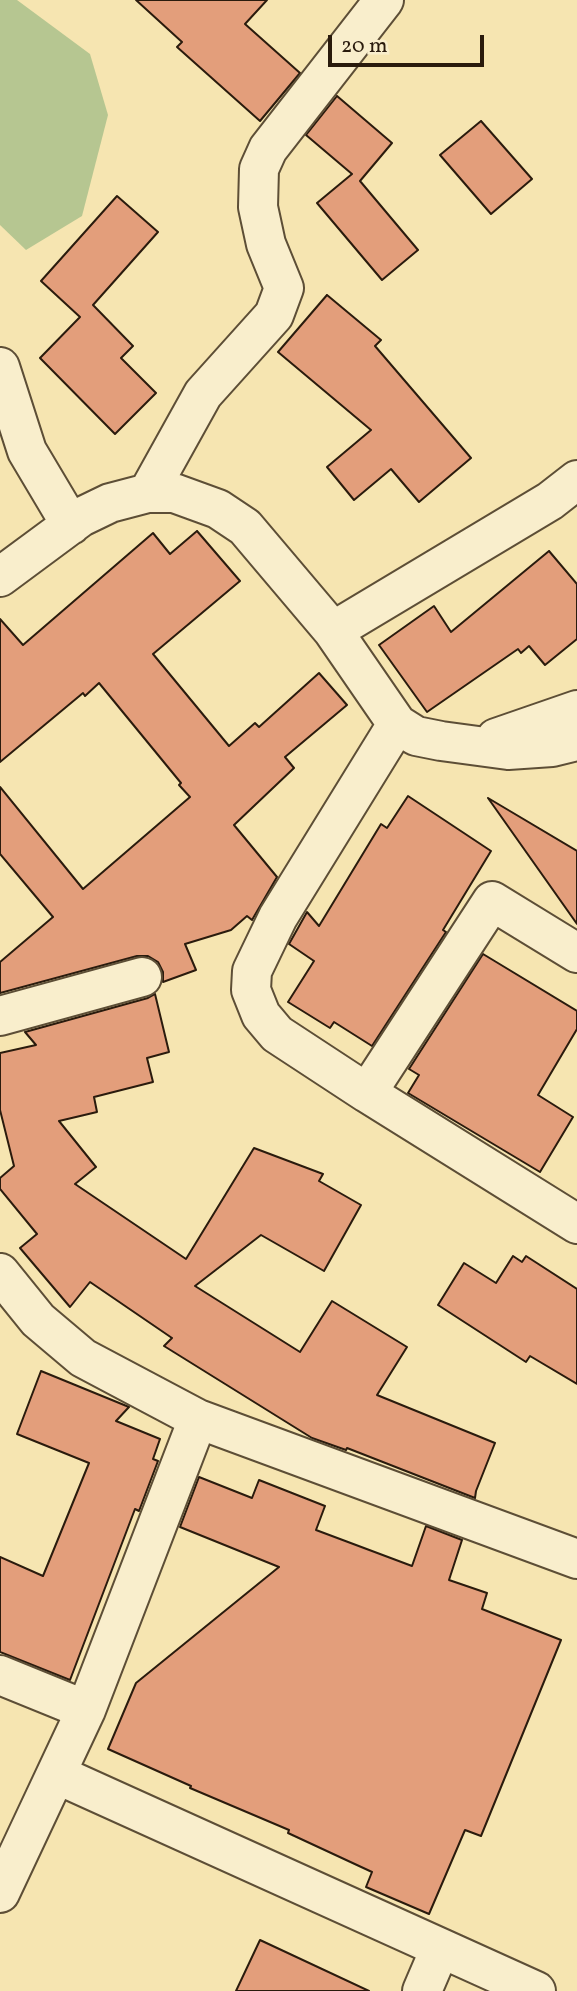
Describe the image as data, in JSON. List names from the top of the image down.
{
  "scale_bar": "20 m"
}
